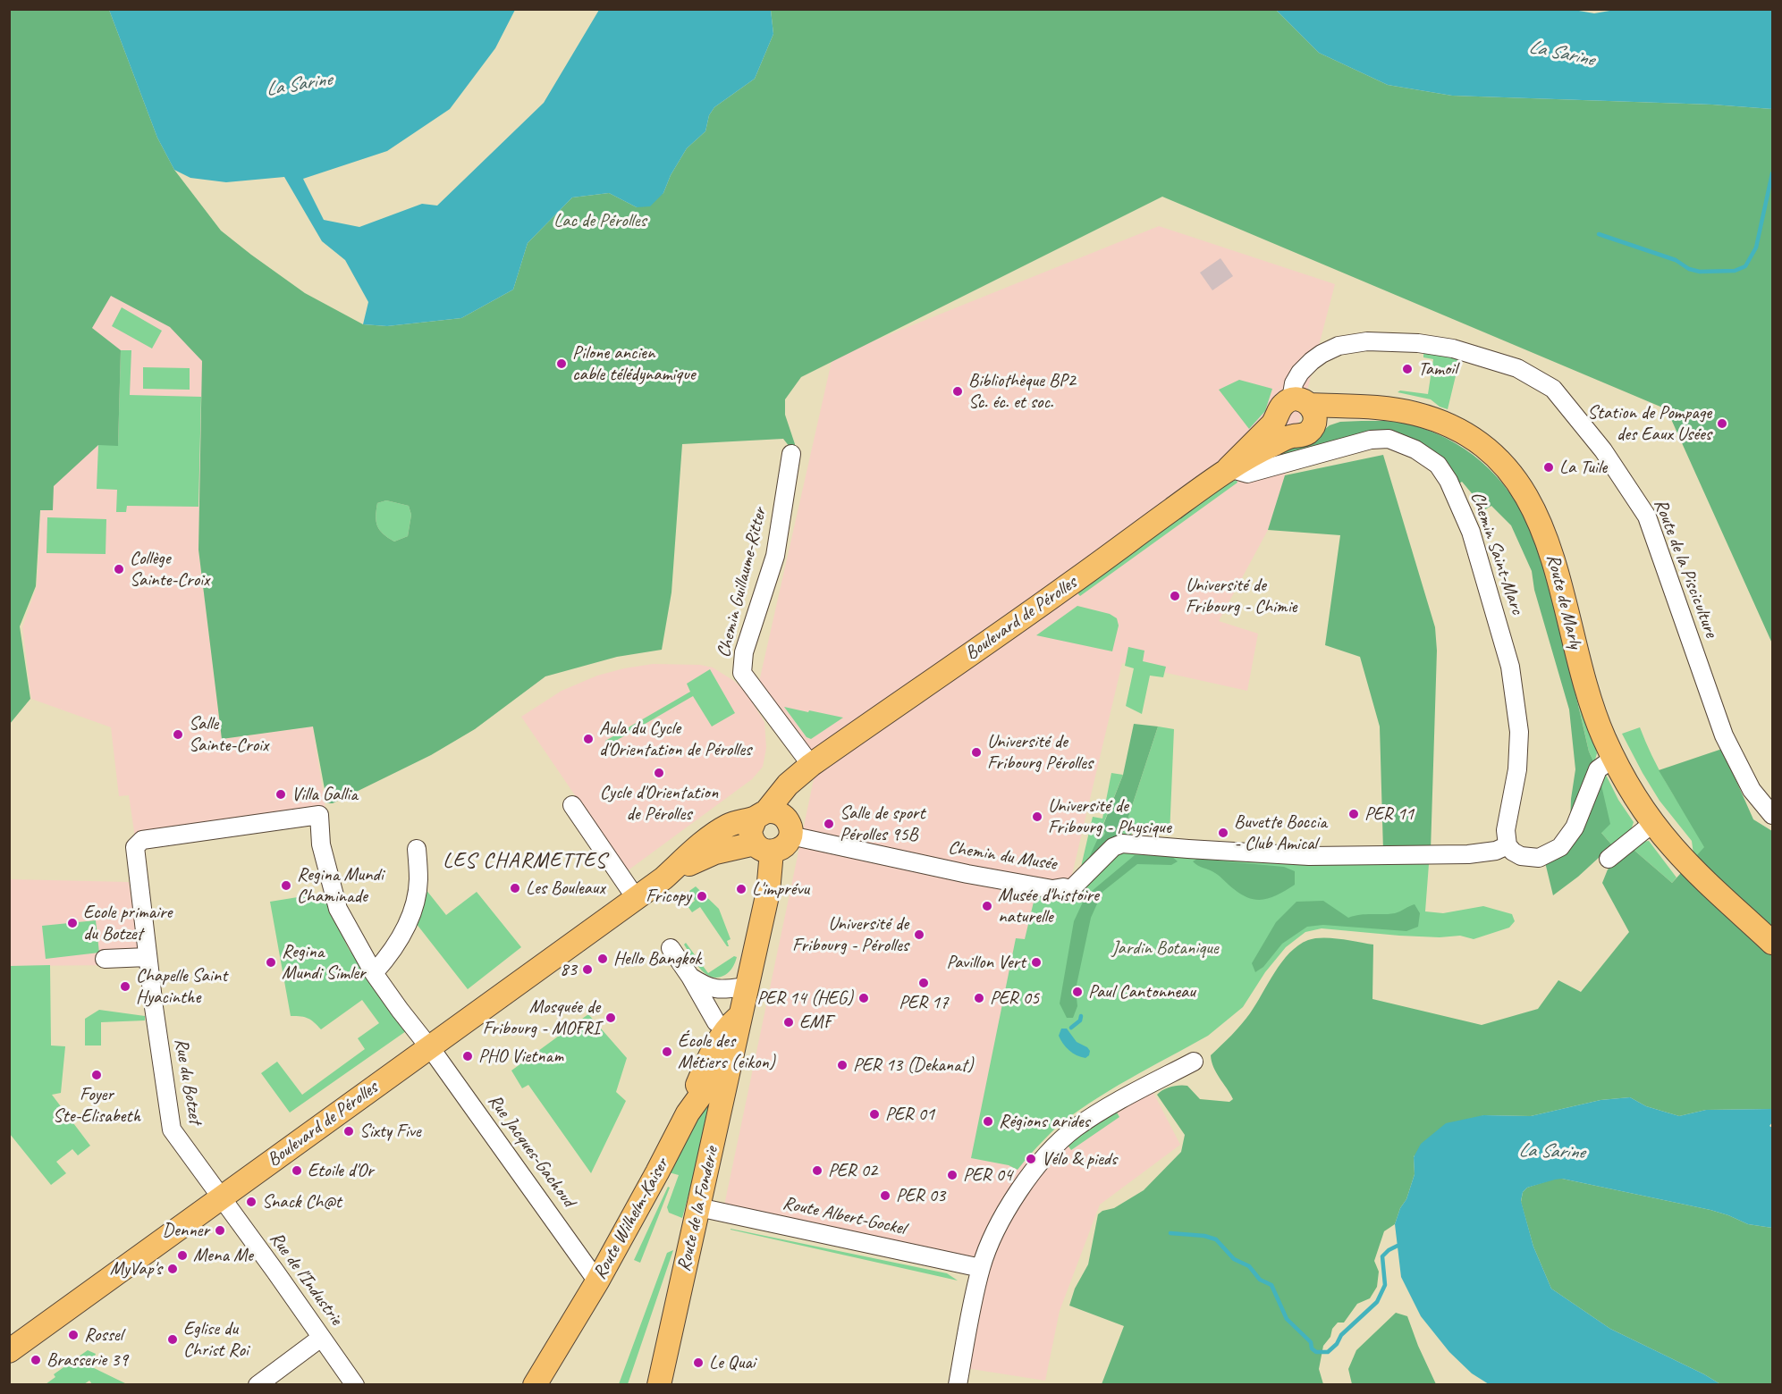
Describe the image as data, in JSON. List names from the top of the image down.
{
  "streets": {
    "main road": [
      "Route de Marly",
      "Boulevard de Pérolles",
      "Route de la Fonderie",
      "Route Wilhelm-Kaiser"
    ],
    "street": [
      "Chemin Saint-Marc",
      "Route de la Pisciculture",
      "Chemin Guillaume-Ritter",
      "Chemin du Musée",
      "Rue du Botzet",
      "Rue Jacques-Gachoud",
      "Route Albert-Gockel",
      "Rue de l'Industrie"
    ]
  },
  "crossings": [
    ["Chemin Saint-Marc", "Route de Marly"],
    ["Chemin Saint-Marc", "Boulevard de Pérolles"],
    ["Route de la Pisciculture", "Route de Marly"],
    ["Chemin Guillaume-Ritter", "Boulevard de Pérolles"],
    ["Route de Marly", "Boulevard de Pérolles"],
    ["Boulevard de Pérolles", "Chemin du Musée"],
    ["Boulevard de Pérolles", "Rue du Botzet"],
    ["Boulevard de Pérolles", "Rue Jacques-Gachoud"],
    ["Boulevard de Pérolles", "Rue de l'Industrie"],
    ["Rue du Botzet", "Rue Jacques-Gachoud"],
    ["Rue du Botzet", "Rue de l'Industrie"],
    ["Rue Jacques-Gachoud", "Route Wilhelm-Kaiser"],
    ["Route de la Fonderie", "Route Albert-Gockel"],
    ["Route de la Fonderie", "Route Wilhelm-Kaiser"]
  ],
  "districts": ["LES CHARMETTES"],
  "water": ["La Sarine"],
  "parks": ["Lac de Pérolles", "Jardin Botanique"],
  "places": [
    "Pilone ancien cable télédynamique",
    "Tamoil",
    "Bibliothèque BP2 Sc. éc. et soc.",
    "Station de Pompage des Eaux Usées",
    "La Tuile",
    "Collège Sainte-Croix",
    "Université de Fribourg - Chimie",
    "Salle Sainte-Croix",
    "Aula du Cycle d'Orientation de Pérolles",
    "Université de Fribourg Pérolles",
    "Cycle d'Orientation de Pérolles",
    "Villa Gallia",
    "PER 11",
    "Université de Fribourg - Physique",
    "Salle de sport Pérolles 95B",
    "Buvette Boccia - Club Amical",
    "Regina Mundi Chaminade",
    "Les Bouleaux",
    "L'imprévu",
    "Fricopy",
    "Musée d'histoire naturelle",
    "Ecole primaire du Botzet",
    "Université de Fribourg - Pérolles",
    "Hello Bangkok",
    "Regina Mundi Simler",
    "Pavillon Vert",
    "83",
    "PER 17",
    "Chapelle Saint Hyacinthe",
    "Paul Cantonneau",
    "PER 14 (HEG)",
    "PER 05",
    "Mosquée de Fribourg - MOFRI",
    "EMF",
    "École des Métiers (eikon)",
    "PHO Vietnam",
    "PER 13 (Dekanat)",
    "Foyer Ste-Elisabeth",
    "PER 01",
    "Régions arides",
    "Sixty Five",
    "Vélo & pieds",
    "Etoile d'Or",
    "PER 02",
    "PER 04",
    "PER 03",
    "Snack Ch@t",
    "Denner",
    "Mena Me",
    "MyVap's",
    "Rossel",
    "Eglise du Christ Roi",
    "Brasserie 39",
    "Le Quai"
  ]
}
